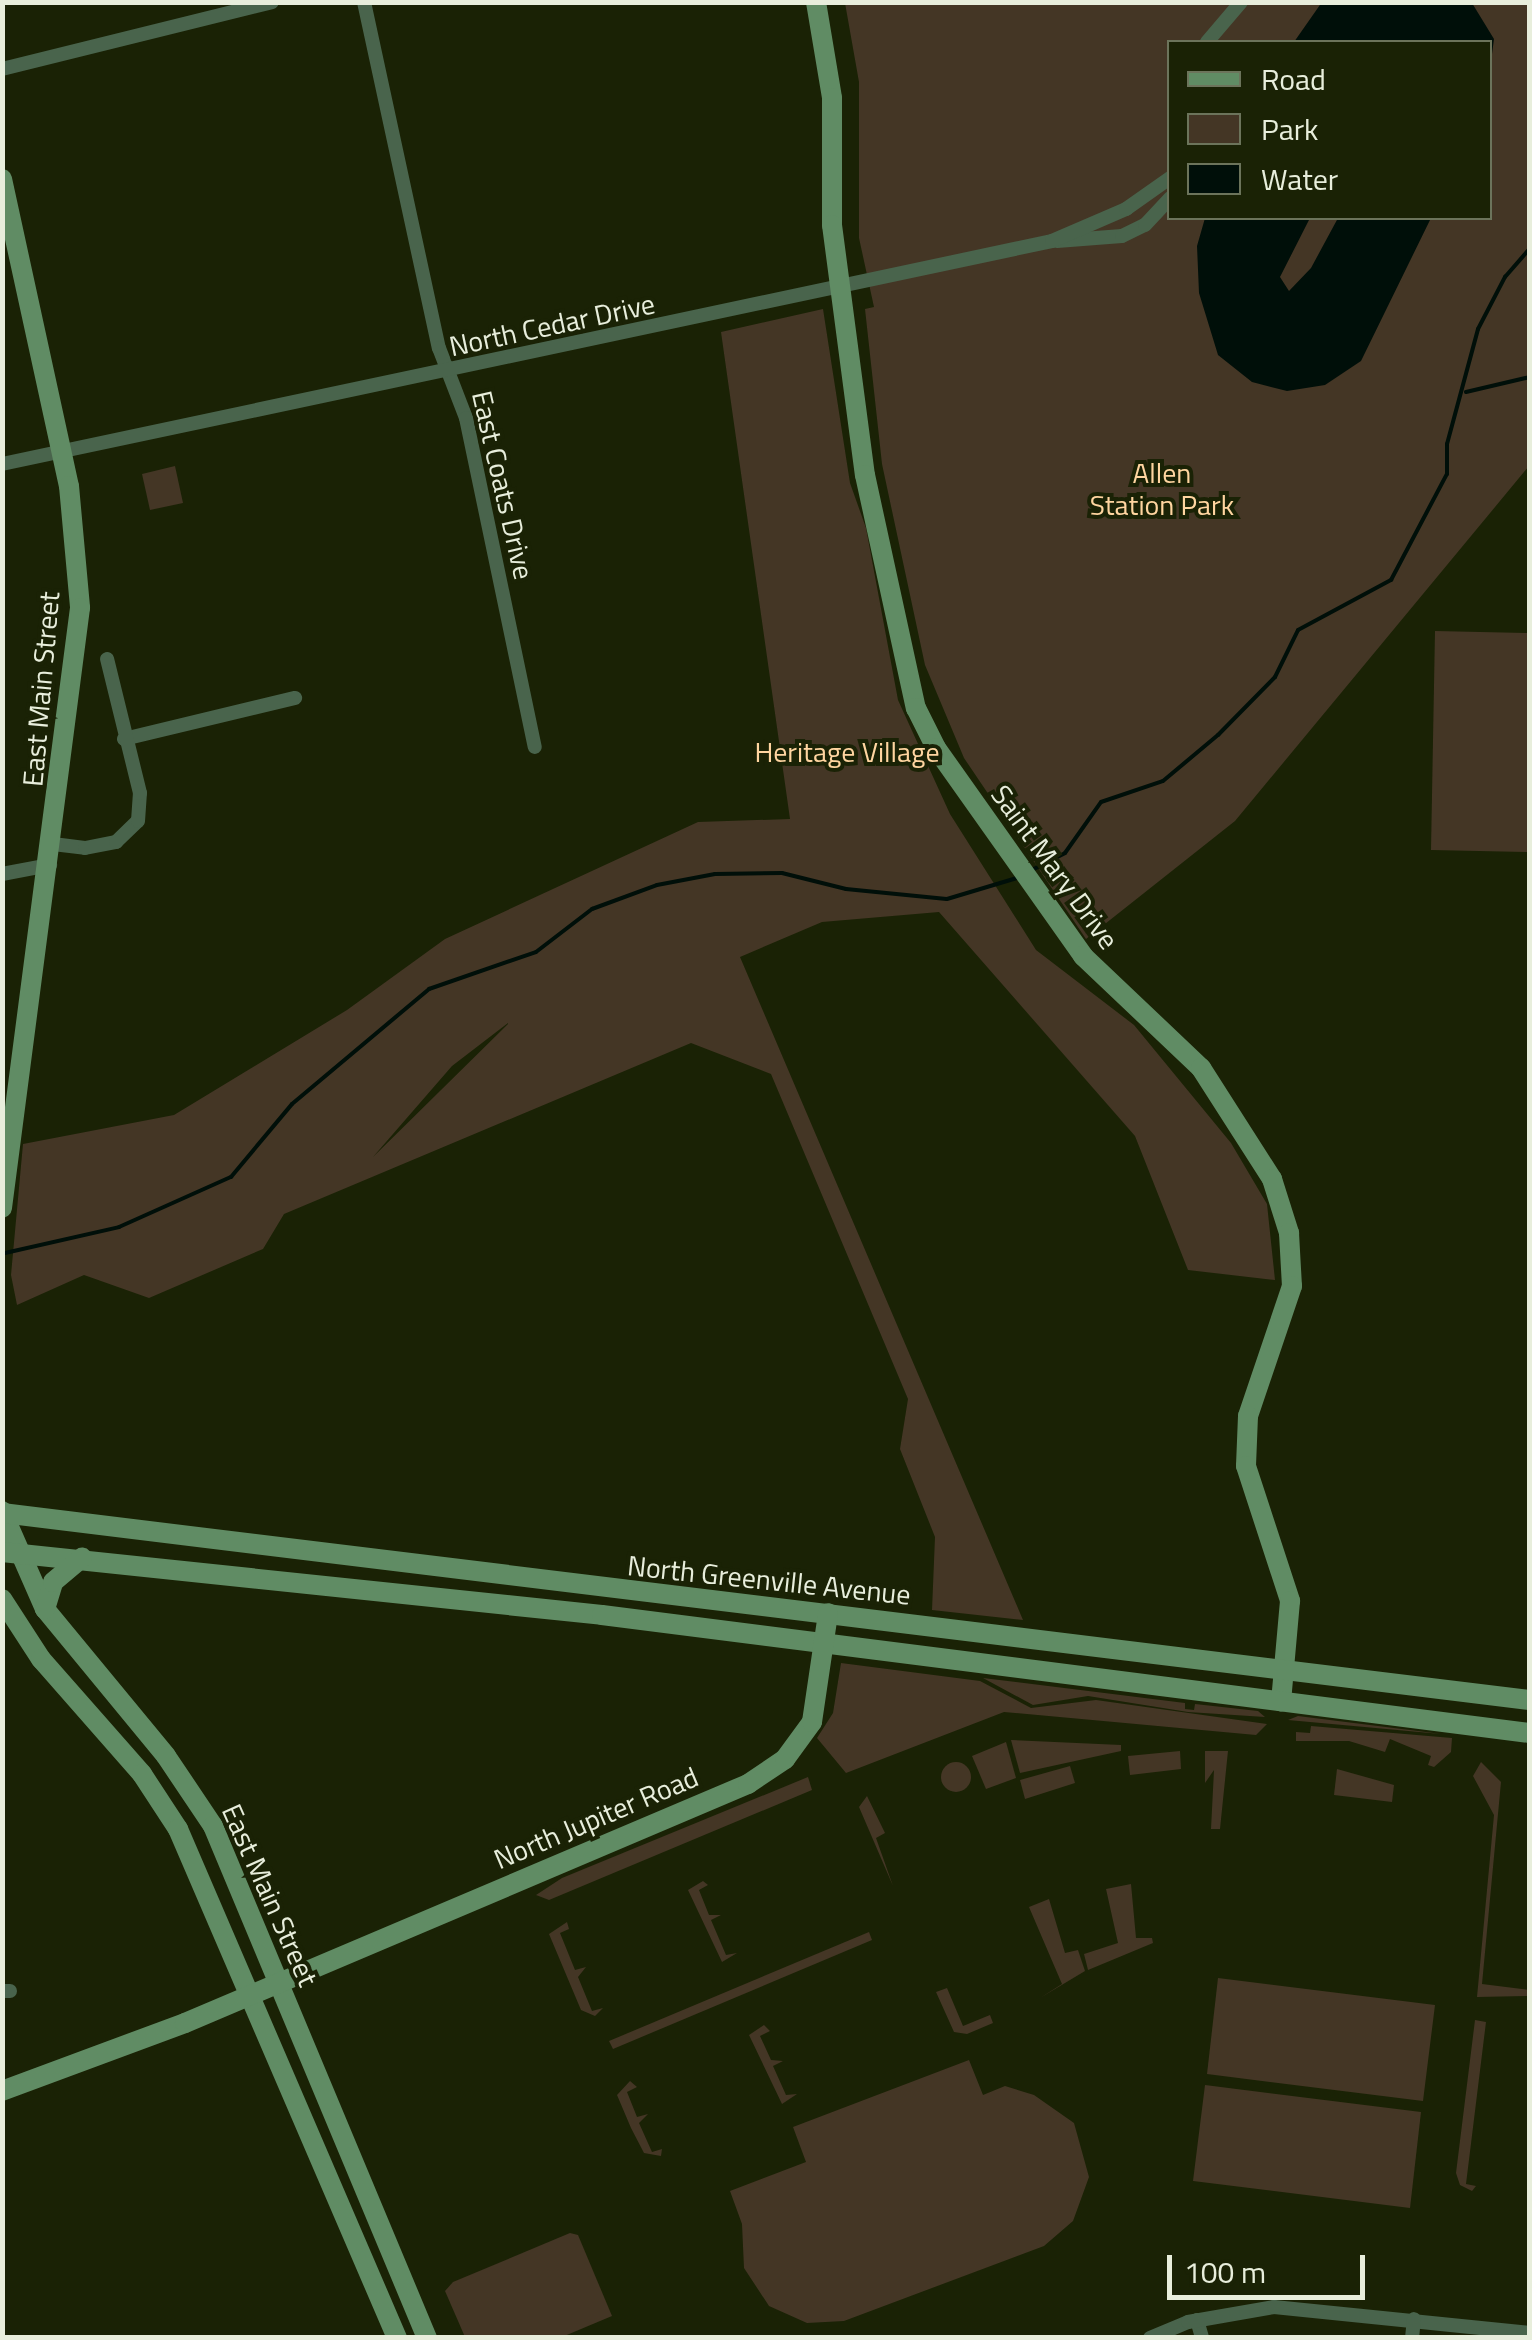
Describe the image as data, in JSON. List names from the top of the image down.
{
  "streets": {
    "main road": [
      "East Main Street",
      "Saint Mary Drive",
      "North Greenville Avenue",
      "North Jupiter Road"
    ],
    "street": ["North Cedar Drive", "East Coats Drive"]
  },
  "crossings": [
    ["North Cedar Drive", "East Coats Drive"],
    ["North Cedar Drive", "East Main Street"],
    ["North Cedar Drive", "Saint Mary Drive"],
    ["East Main Street", "North Greenville Avenue"],
    ["East Main Street", "North Jupiter Road"],
    ["Saint Mary Drive", "North Greenville Avenue"],
    ["North Greenville Avenue", "North Jupiter Road"]
  ],
  "parks": ["Allen Station Park", "Heritage Village"],
  "legend": ["Road", "Park", "Water"],
  "scale_bar": "100 m"
}
